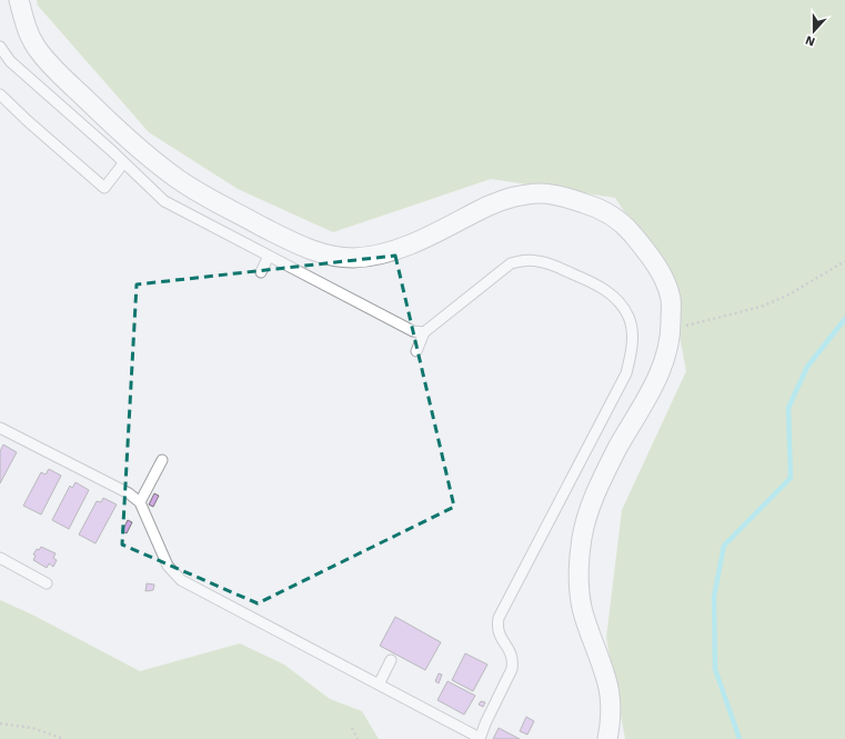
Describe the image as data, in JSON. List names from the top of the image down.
{
  "north": "bottom"
}
